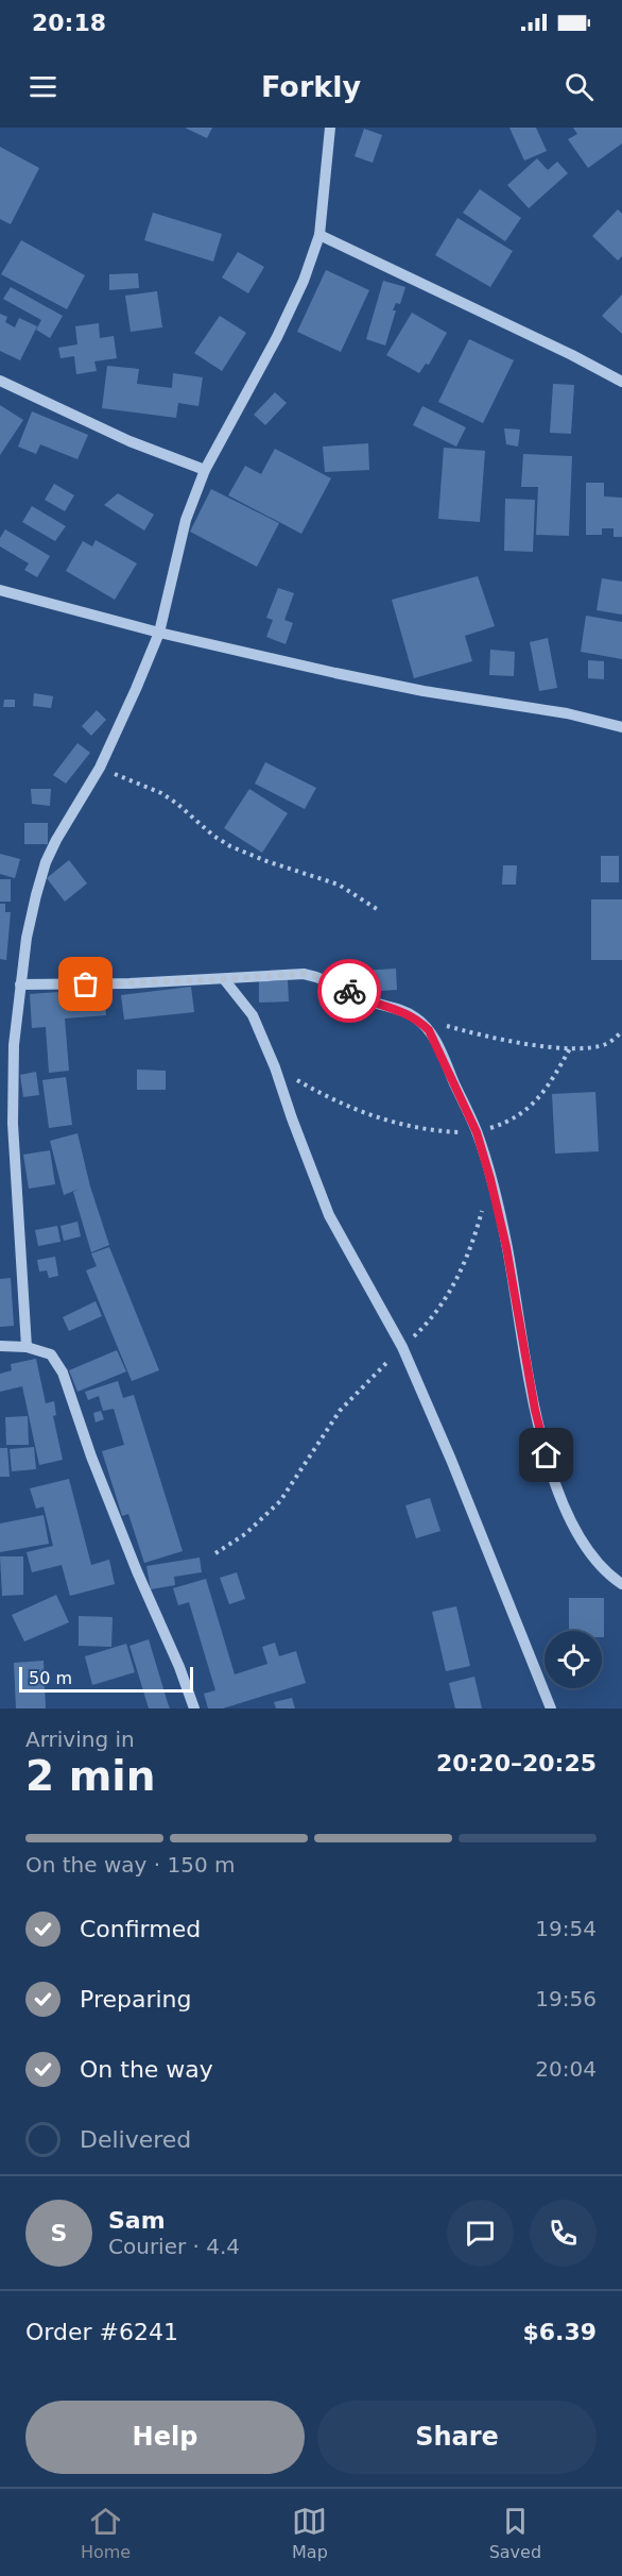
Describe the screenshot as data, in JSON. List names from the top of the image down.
{
  "scale_bar": "50 m",
  "page": {
    "status": "20:18",
    "header": "Forkly",
    "scale": "50 m",
    "heading": ["2 min", "Arriving in", "20:20–20:25"],
    "panel": [
      "Sam",
      "Courier · 4.4",
      "Order #6241",
      "$6.39"
    ],
    "bar": "On the way · 150 m",
    "list": [
      ["Confirmed", "19:54"],
      ["Preparing", "19:56"],
      ["On the way", "20:04"],
      "Delivered"
    ],
    "round": "S",
    "buttons": ["Help", "Share"],
    "tabs": ["Home", "Map", "Saved"]
  }
}
